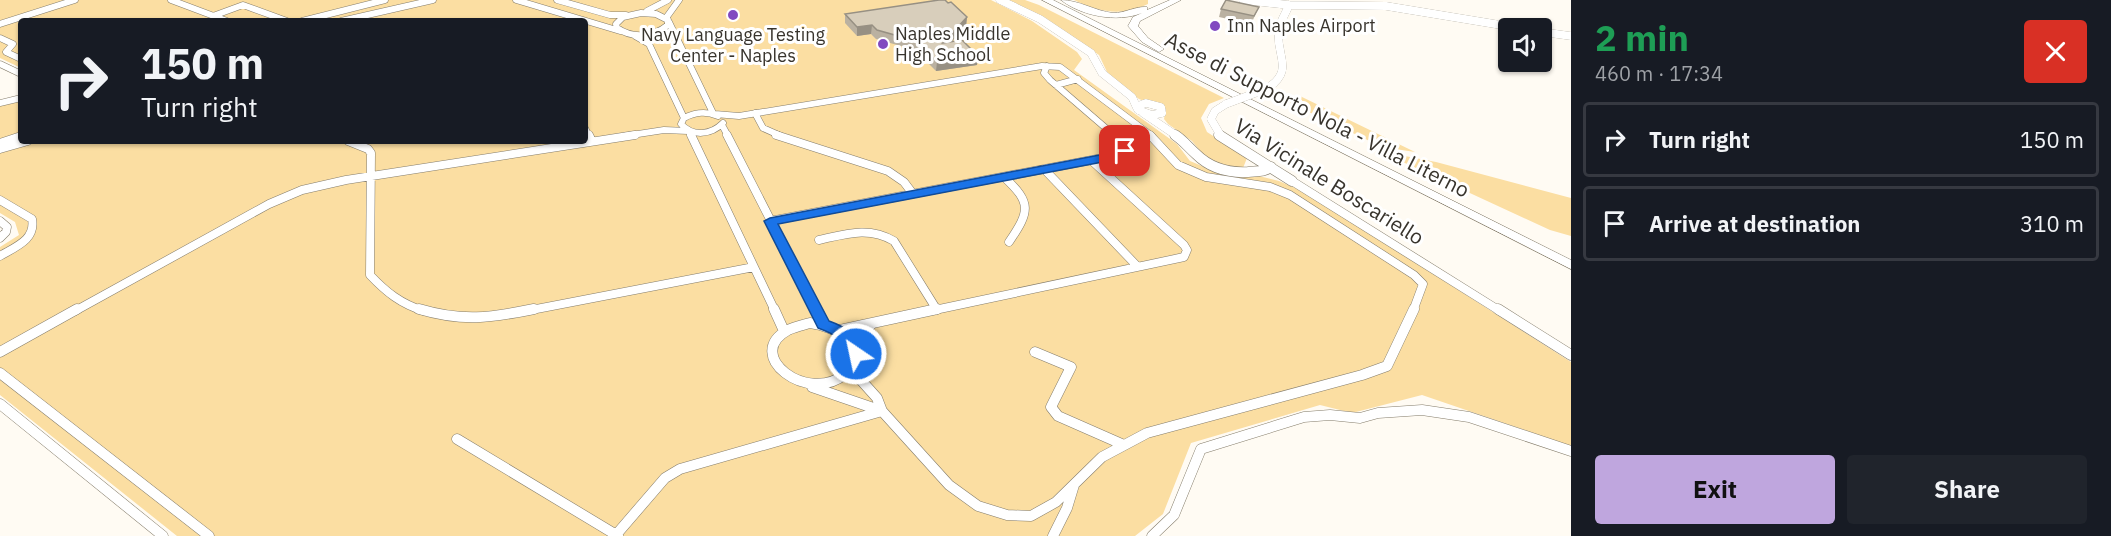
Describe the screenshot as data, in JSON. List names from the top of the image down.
{
  "streets": {
    "highway": ["Asse di Supporto Nola - Villa Literno"],
    "street": ["Via Vicinale Boscariello"]
  },
  "places": ["Navy Language Testing Center - Naples", "Inn Naples Airport", "Naples Middle High School"],
  "page": {
    "heading": ["2 min", "460 m · 17:34"],
    "turn": ["150 m", "Turn right"],
    "list": [
      {
        "name": "Turn right",
        "value": "150 m"
      },
      {
        "name": "Arrive at destination",
        "value": "310 m"
      }
    ],
    "buttons": ["Exit", "Share"]
  }
}
